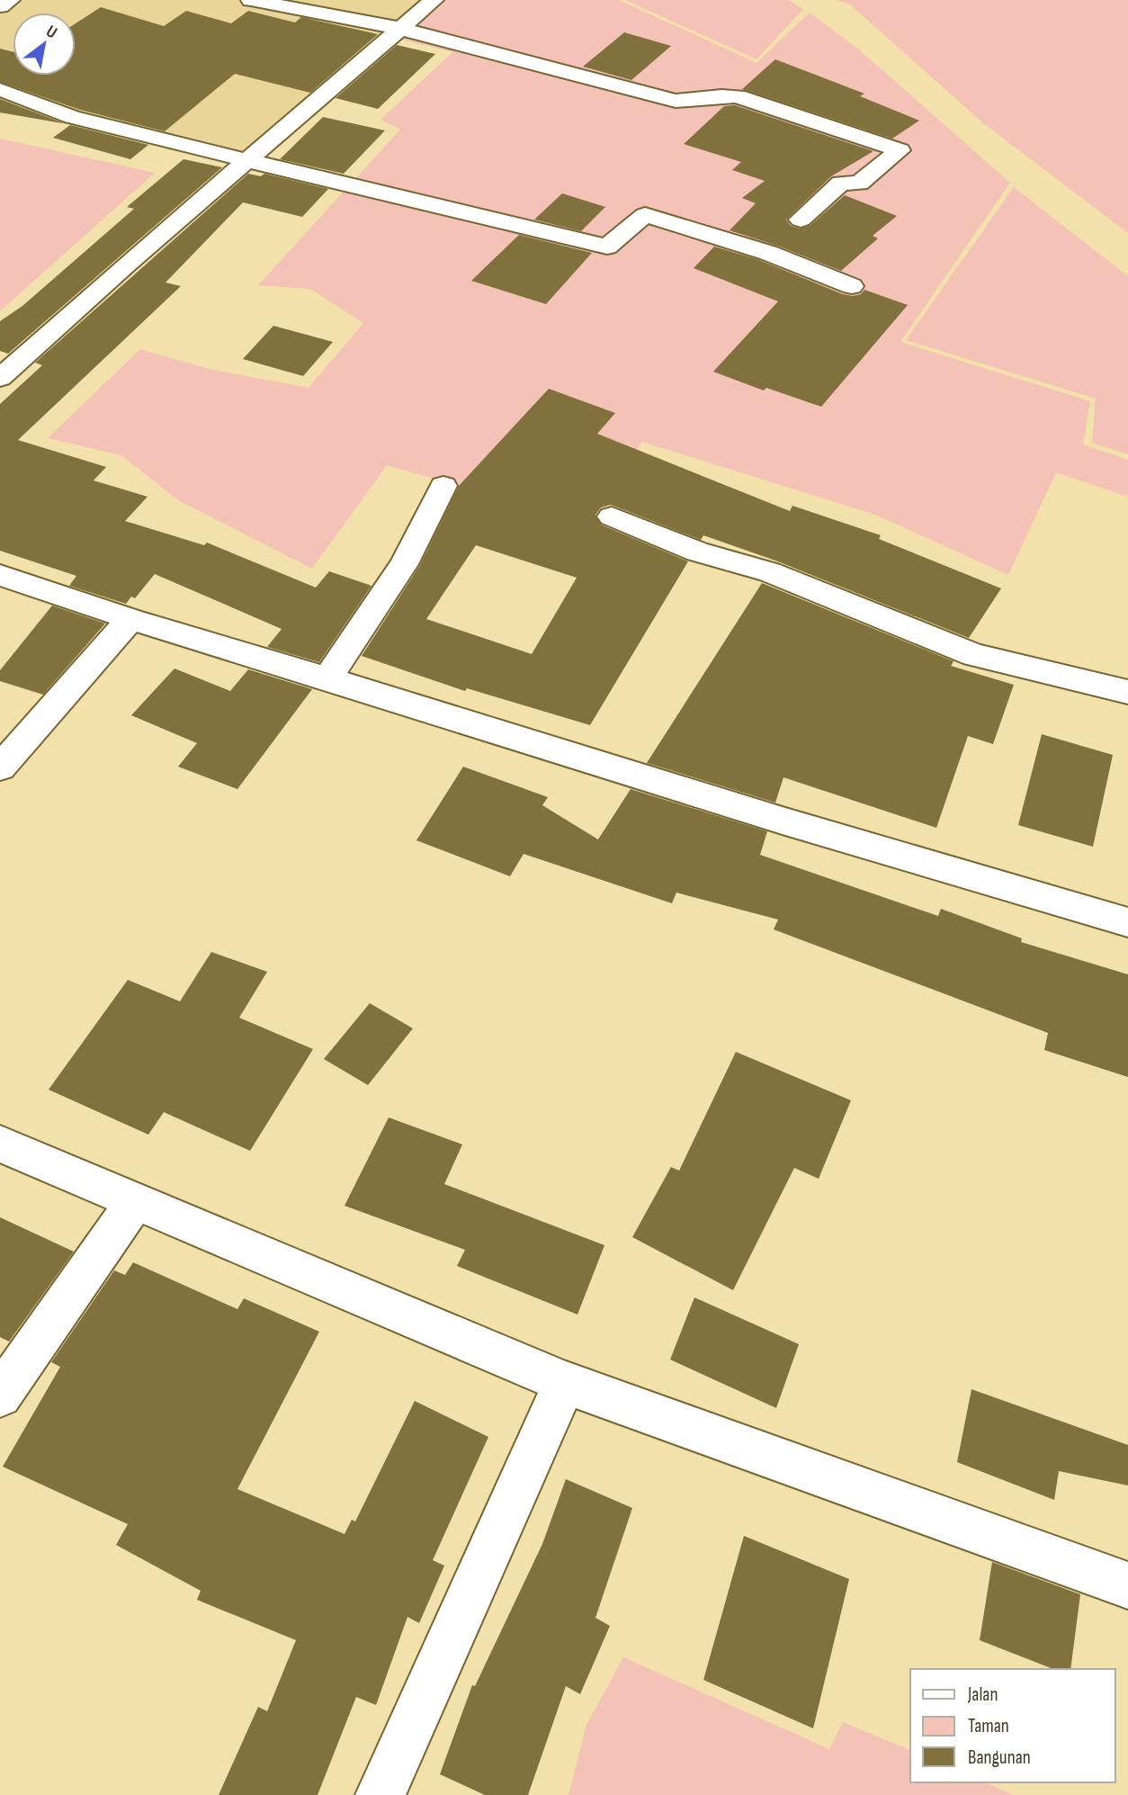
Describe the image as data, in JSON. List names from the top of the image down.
{
  "legend": ["Jalan", "Taman", "Bangunan"],
  "north": "top right"
}
